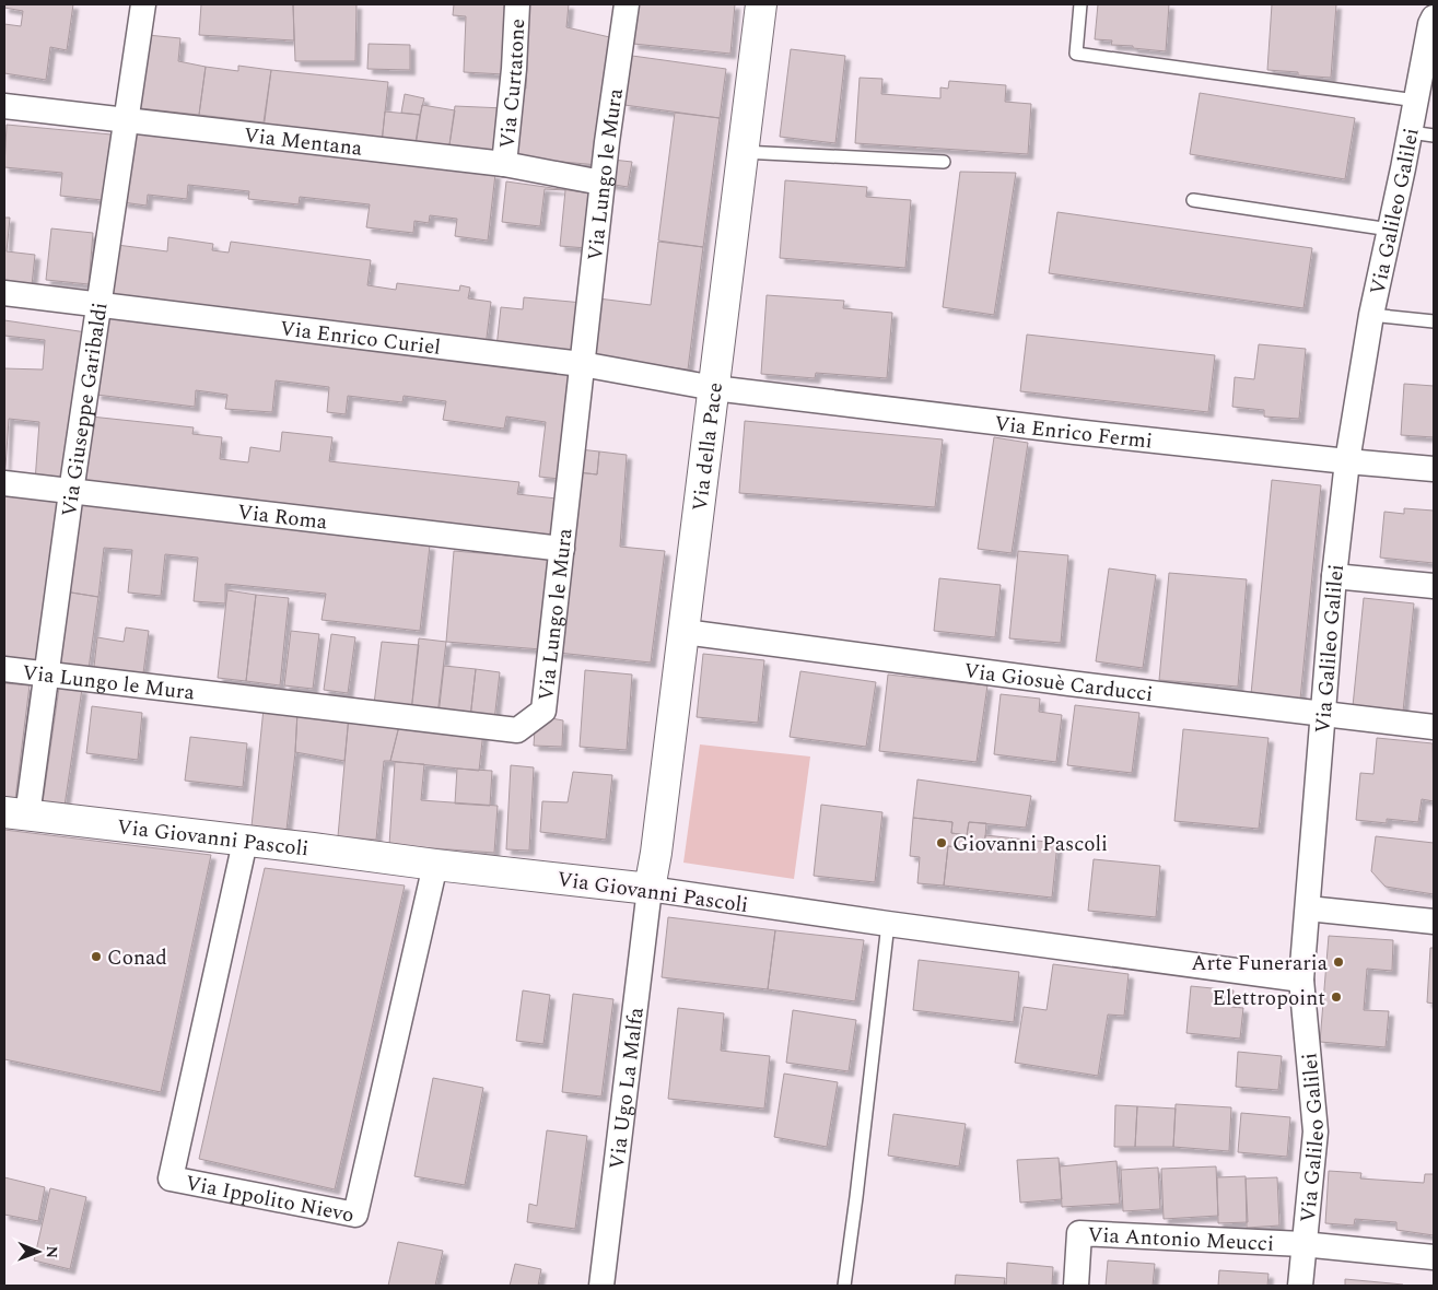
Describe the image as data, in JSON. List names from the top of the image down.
{
  "streets": {
    "main road": ["Via della Pace", "Via Giovanni Pascoli"],
    "street": [
      "Via Curtatone",
      "Via Mentana",
      "Via Lungo le Mura",
      "Via Galileo Galilei",
      "Via Enrico Curiel",
      "Via Giuseppe Garibaldi",
      "Via Enrico Fermi",
      "Via Roma",
      "Via Giosuè Carducci",
      "Via Ugo La Malfa",
      "Via Ippolito Nievo",
      "Via Antonio Meucci"
    ]
  },
  "crossings": [
    ["Via Curtatone", "Via Mentana"],
    ["Via Mentana", "Via Lungo le Mura"],
    ["Via Mentana", "Via Giuseppe Garibaldi"],
    ["Via Lungo le Mura", "Via Enrico Curiel"],
    ["Via Lungo le Mura", "Via Giuseppe Garibaldi"],
    ["Via Lungo le Mura", "Via Roma"],
    ["Via Galileo Galilei", "Via Enrico Fermi"],
    ["Via Galileo Galilei", "Via Giosuè Carducci"],
    ["Via Galileo Galilei", "Via Giovanni Pascoli"],
    ["Via Galileo Galilei", "Via Antonio Meucci"],
    ["Via Enrico Curiel", "Via Giuseppe Garibaldi"],
    ["Via Enrico Curiel", "Via Enrico Fermi"],
    ["Via Enrico Curiel", "Via della Pace"],
    ["Via Giuseppe Garibaldi", "Via Roma"],
    ["Via Giuseppe Garibaldi", "Via Giovanni Pascoli"],
    ["Via Enrico Fermi", "Via della Pace"],
    ["Via della Pace", "Via Giosuè Carducci"],
    ["Via della Pace", "Via Giovanni Pascoli"],
    ["Via della Pace", "Via Ugo La Malfa"],
    ["Via Giovanni Pascoli", "Via Ugo La Malfa"],
    ["Via Giovanni Pascoli", "Via Ippolito Nievo"]
  ],
  "places": [
    "Giovanni Pascoli",
    "Conad",
    "Arte Funeraria",
    "Elettropoint"
  ],
  "north": "right"
}
